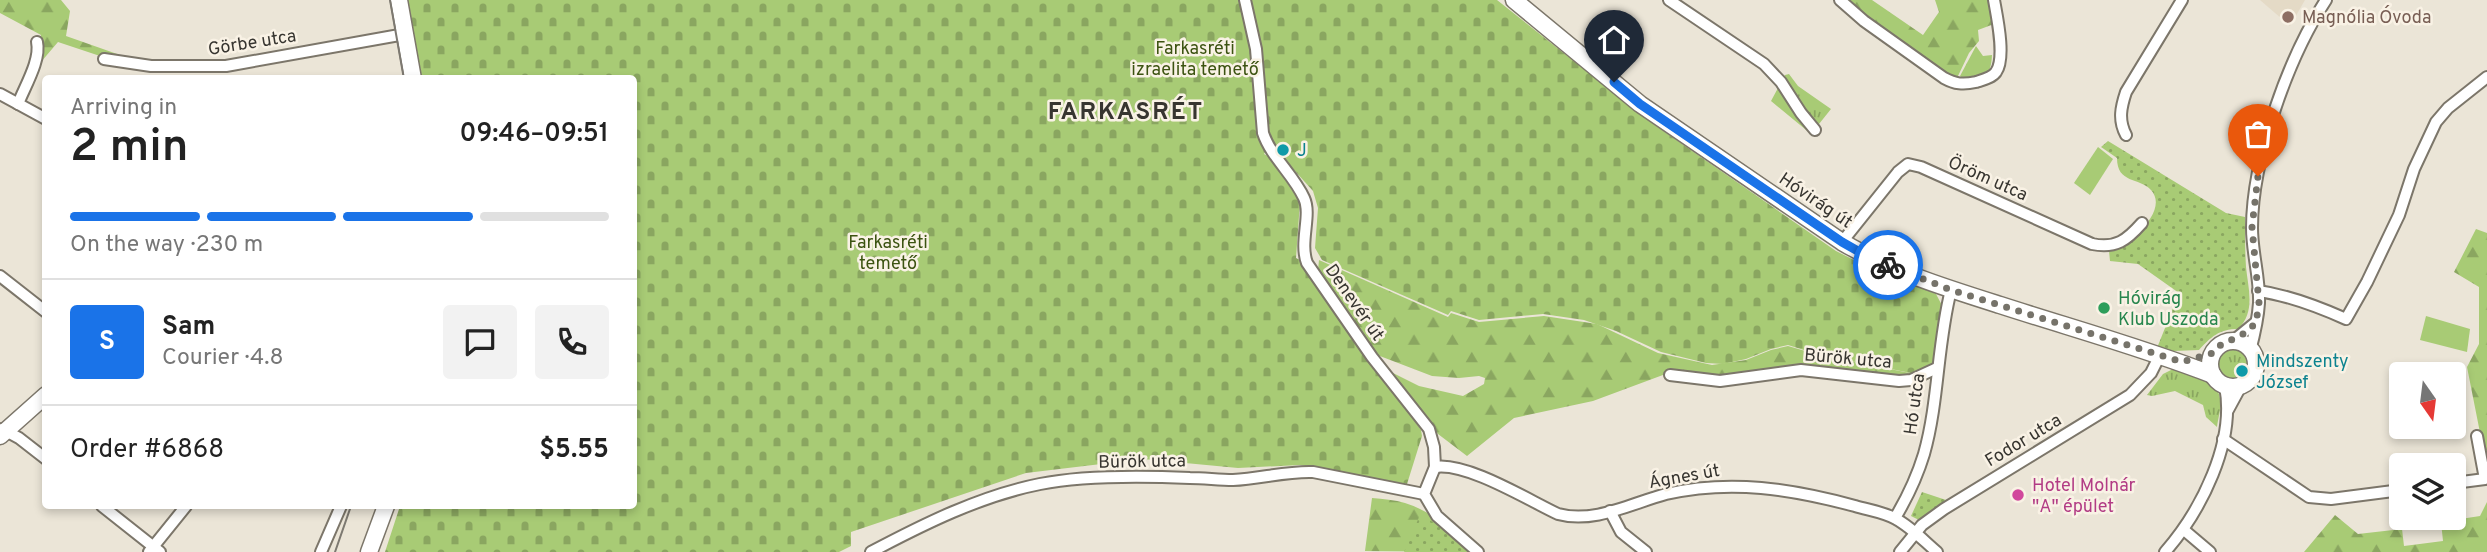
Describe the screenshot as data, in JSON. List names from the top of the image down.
{
  "streets": {
    "street": [
      "Görbe utca",
      "Öröm utca",
      "Hóvirág út",
      "Denevér út",
      "Bürök utca",
      "Hó utca",
      "Fodor utca",
      "Ágnes út"
    ]
  },
  "crossings": [
    ["Öröm utca", "Hóvirág út"],
    ["Hóvirág út", "Hó utca"],
    ["Hóvirág út", "Fodor utca"],
    ["Denevér út", "Ágnes út"],
    ["Bürök utca", "Hó utca"],
    ["Hó utca", "Ágnes út"],
    ["Fodor utca", "Ágnes út"]
  ],
  "districts": ["FARKASRÉT"],
  "parks": ["Farkasréti izraelita temető", "Farkasréti temető"],
  "places": [
    "Magnólia Óvoda",
    "J",
    "Hóvirág Klub Uszoda",
    "Mindszenty József",
    "Hotel Molnár \"A\" épület"
  ],
  "north": "bottom",
  "page": {
    "heading": ["2 min", "Arriving in", "09:46–09:51"],
    "panel": [
      "Sam",
      "Courier · 4.8",
      "Order #6868",
      "$5.55"
    ],
    "bar": "On the way · 230 m",
    "round": "S"
  }
}
